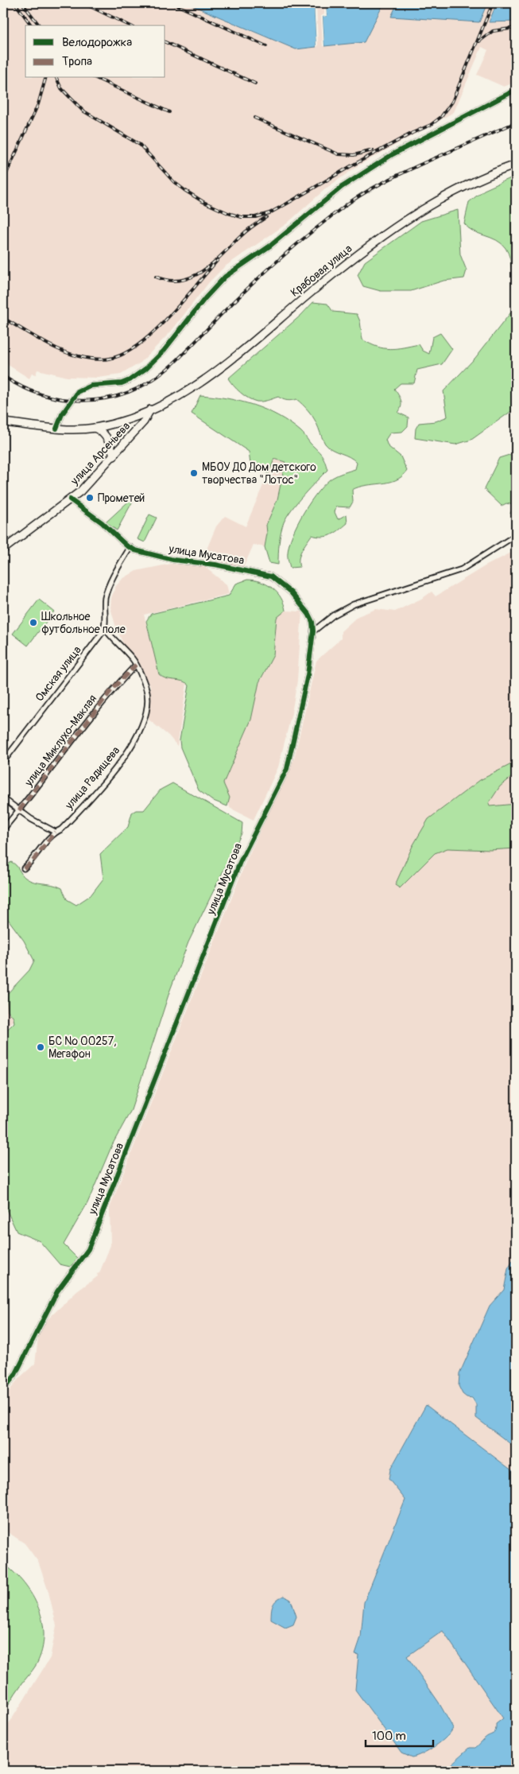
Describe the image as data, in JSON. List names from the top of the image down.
{
  "streets": {
    "main road": ["Крабовая улица", "улица Арсеньева"],
    "street": [
      "улица Мусатова",
      "Омская улица",
      "улица Миклухо-Маклая",
      "улица Радищева"
    ]
  },
  "crossings": [
    ["Крабовая улица", "улица Арсеньева"],
    ["улица Арсеньева", "улица Мусатова"],
    ["Омская улица", "улица Радищева"],
    ["улица Миклухо-Маклая", "улица Радищева"]
  ],
  "places": [
    "МБОУ ДО Дом детского творчества \"Лотос\"",
    "Прометей",
    "Школьное футбольное поле",
    "БС № 00257, Мегафон"
  ],
  "legend": ["Велодорожка", "Тропа"],
  "scale_bar": "100 m"
}
